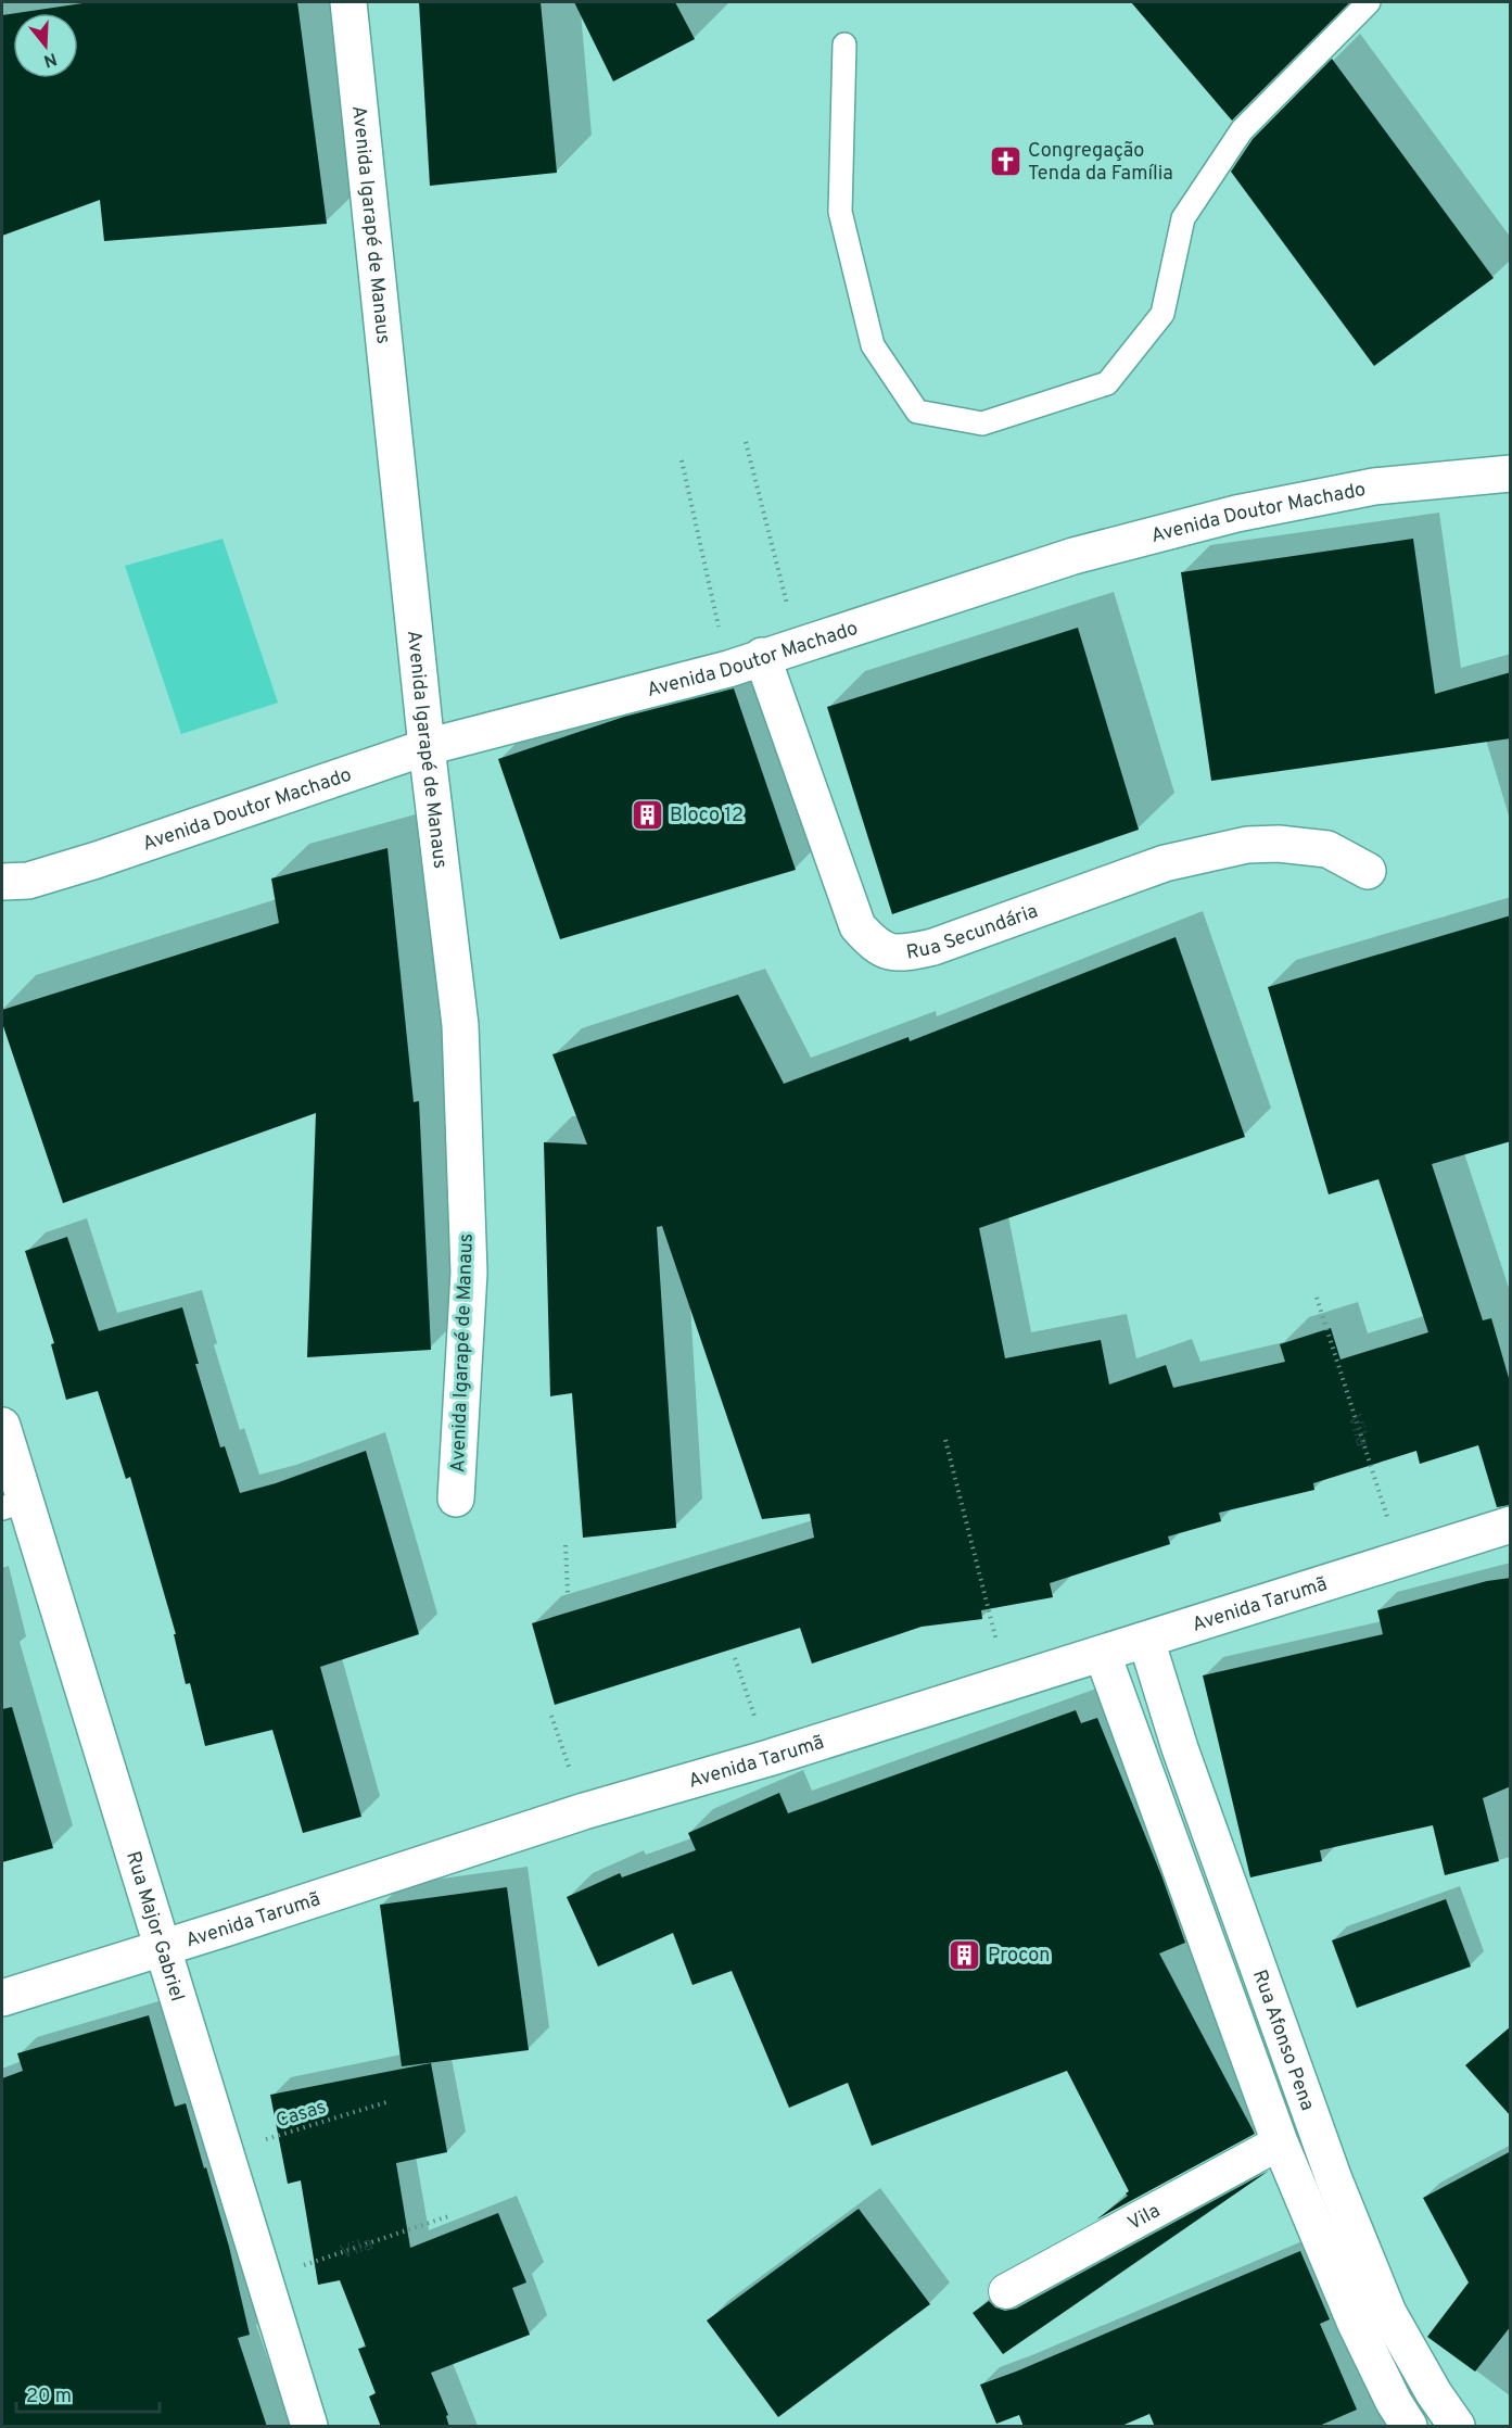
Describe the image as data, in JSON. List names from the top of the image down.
{
  "streets": {
    "street": [
      "Avenida Igarapé de Manaus",
      "Avenida Doutor Machado",
      "Rua Secundária",
      "Vila",
      "Avenida Tarumã",
      "Rua Major Gabriel",
      "Rua Afonso Pena"
    ],
    "path": ["Casas"]
  },
  "crossings": [
    ["Avenida Igarapé de Manaus", "Avenida Doutor Machado"],
    ["Avenida Doutor Machado", "Rua Secundária"],
    ["Vila", "Avenida Tarumã"],
    ["Vila", "Rua Major Gabriel"],
    ["Vila", "Rua Afonso Pena"],
    ["Avenida Tarumã", "Rua Major Gabriel"],
    ["Avenida Tarumã", "Rua Afonso Pena"],
    ["Rua Major Gabriel", "Casas"]
  ],
  "places": {
    "church": ["Congregação Tenda da Família"],
    "building": ["Bloco 12", "Procon"]
  },
  "scale_bar": "20 m",
  "north": "bottom"
}
